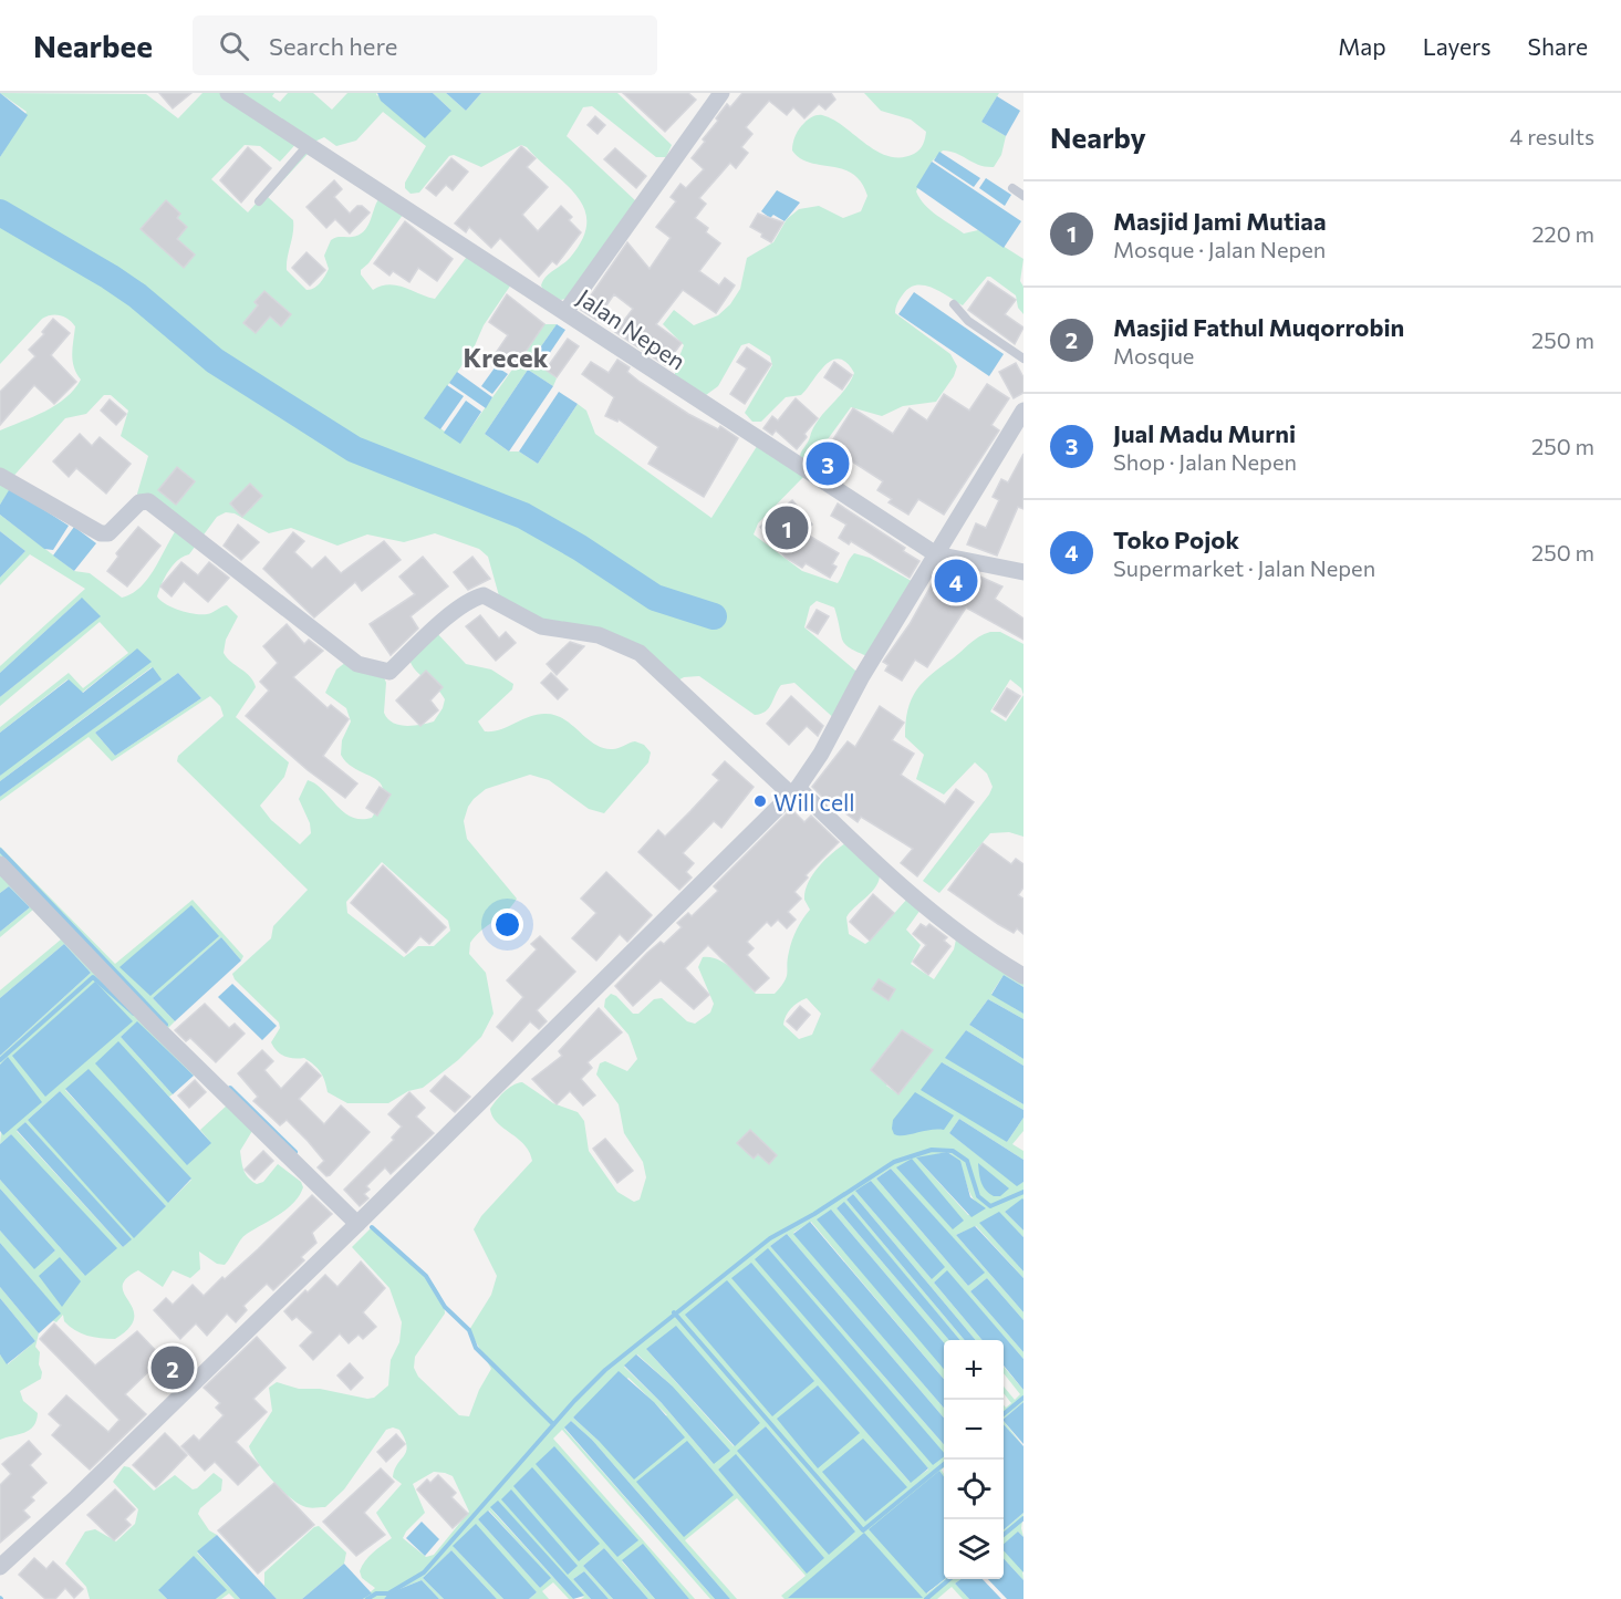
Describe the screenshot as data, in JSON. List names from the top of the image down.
{
  "streets": {
    "street": ["Jalan Nepen"]
  },
  "districts": ["Krecek"],
  "places": ["Will cell"],
  "page": {
    "header": "Nearbee",
    "search": "Search here",
    "nav": ["Map", "Layers", "Share"],
    "heading": ["Nearby", "4 results"],
    "list": [
      {
        "mark": "1",
        "name": "Masjid Jami Mutiaa",
        "note": "Mosque · Jalan Nepen",
        "value": "220 m"
      },
      {
        "mark": "2",
        "name": "Masjid Fathul Muqorrobin",
        "note": "Mosque",
        "value": "250 m"
      },
      {
        "mark": "3",
        "name": "Jual Madu Murni",
        "note": "Shop · Jalan Nepen",
        "value": "250 m"
      },
      {
        "mark": "4",
        "name": "Toko Pojok",
        "note": "Supermarket · Jalan Nepen",
        "value": "250 m"
      }
    ],
    "pins": [
      "3",
      "1",
      "4",
      "2"
    ],
    "map_buttons": ["+", "−"]
  }
}
